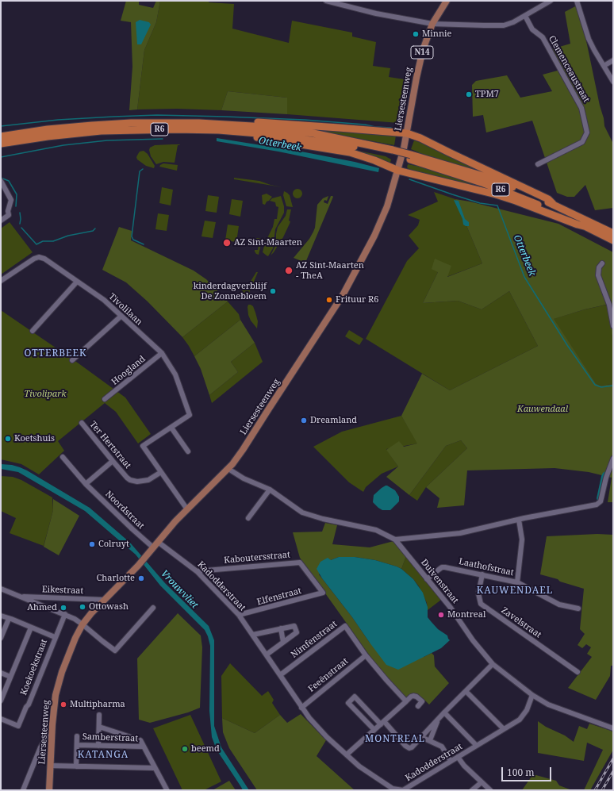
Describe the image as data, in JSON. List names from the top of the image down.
{
  "streets": {
    "highway": ["R6"],
    "main road": ["N14", "Liersesteenweg"],
    "street": [
      "Clemenceaustraat",
      "Tivolilaan",
      "Hoogland",
      "Ter Hertstraat",
      "Noordstraat",
      "Kaboutersstraat",
      "Laathofstraat",
      "Duivenstraat",
      "Kadodderstraat",
      "Eikestraat",
      "Elfenstraat",
      "Zavelstraat",
      "Nimfenstraat",
      "Koekoekstraat",
      "Feeënstraat",
      "Samberstraat"
    ]
  },
  "crossings": [
    ["Liersesteenweg", "Tivolilaan"],
    ["Liersesteenweg", "Noordstraat"],
    ["Liersesteenweg", "Duivenstraat"],
    ["Liersesteenweg", "Kadodderstraat"],
    ["Liersesteenweg", "Eikestraat"],
    ["Tivolilaan", "Hoogland"],
    ["Tivolilaan", "Ter Hertstraat"],
    ["Kaboutersstraat", "Kadodderstraat"],
    ["Kaboutersstraat", "Elfenstraat"],
    ["Laathofstraat", "Duivenstraat"],
    ["Laathofstraat", "Zavelstraat"],
    ["Duivenstraat", "Kadodderstraat"],
    ["Kadodderstraat", "Elfenstraat"],
    ["Kadodderstraat", "Nimfenstraat"],
    ["Kadodderstraat", "Feeënstraat"],
    ["Eikestraat", "Koekoekstraat"],
    ["Nimfenstraat", "Feeënstraat"]
  ],
  "districts": [
    "OTTERBEEK",
    "KAUWENDAEL",
    "MONTREAL",
    "KATANGA"
  ],
  "water": ["Otterbeek", "Vrouwvliet"],
  "parks": ["Tivolipark", "Kauwendaal"],
  "places": [
    "Minnie",
    "TPM7",
    "AZ Sint-Maarten",
    "AZ Sint-Maarten - TheA",
    "kinderdagverblijf De Zonnebloem",
    "Frituur R6",
    "Dreamland",
    "Koetshuis",
    "Colruyt",
    "Charlotte",
    "Ottowash",
    "Ahmed",
    "Montreal",
    "Multipharma",
    "beemd"
  ],
  "scale_bar": "100 m"
}
